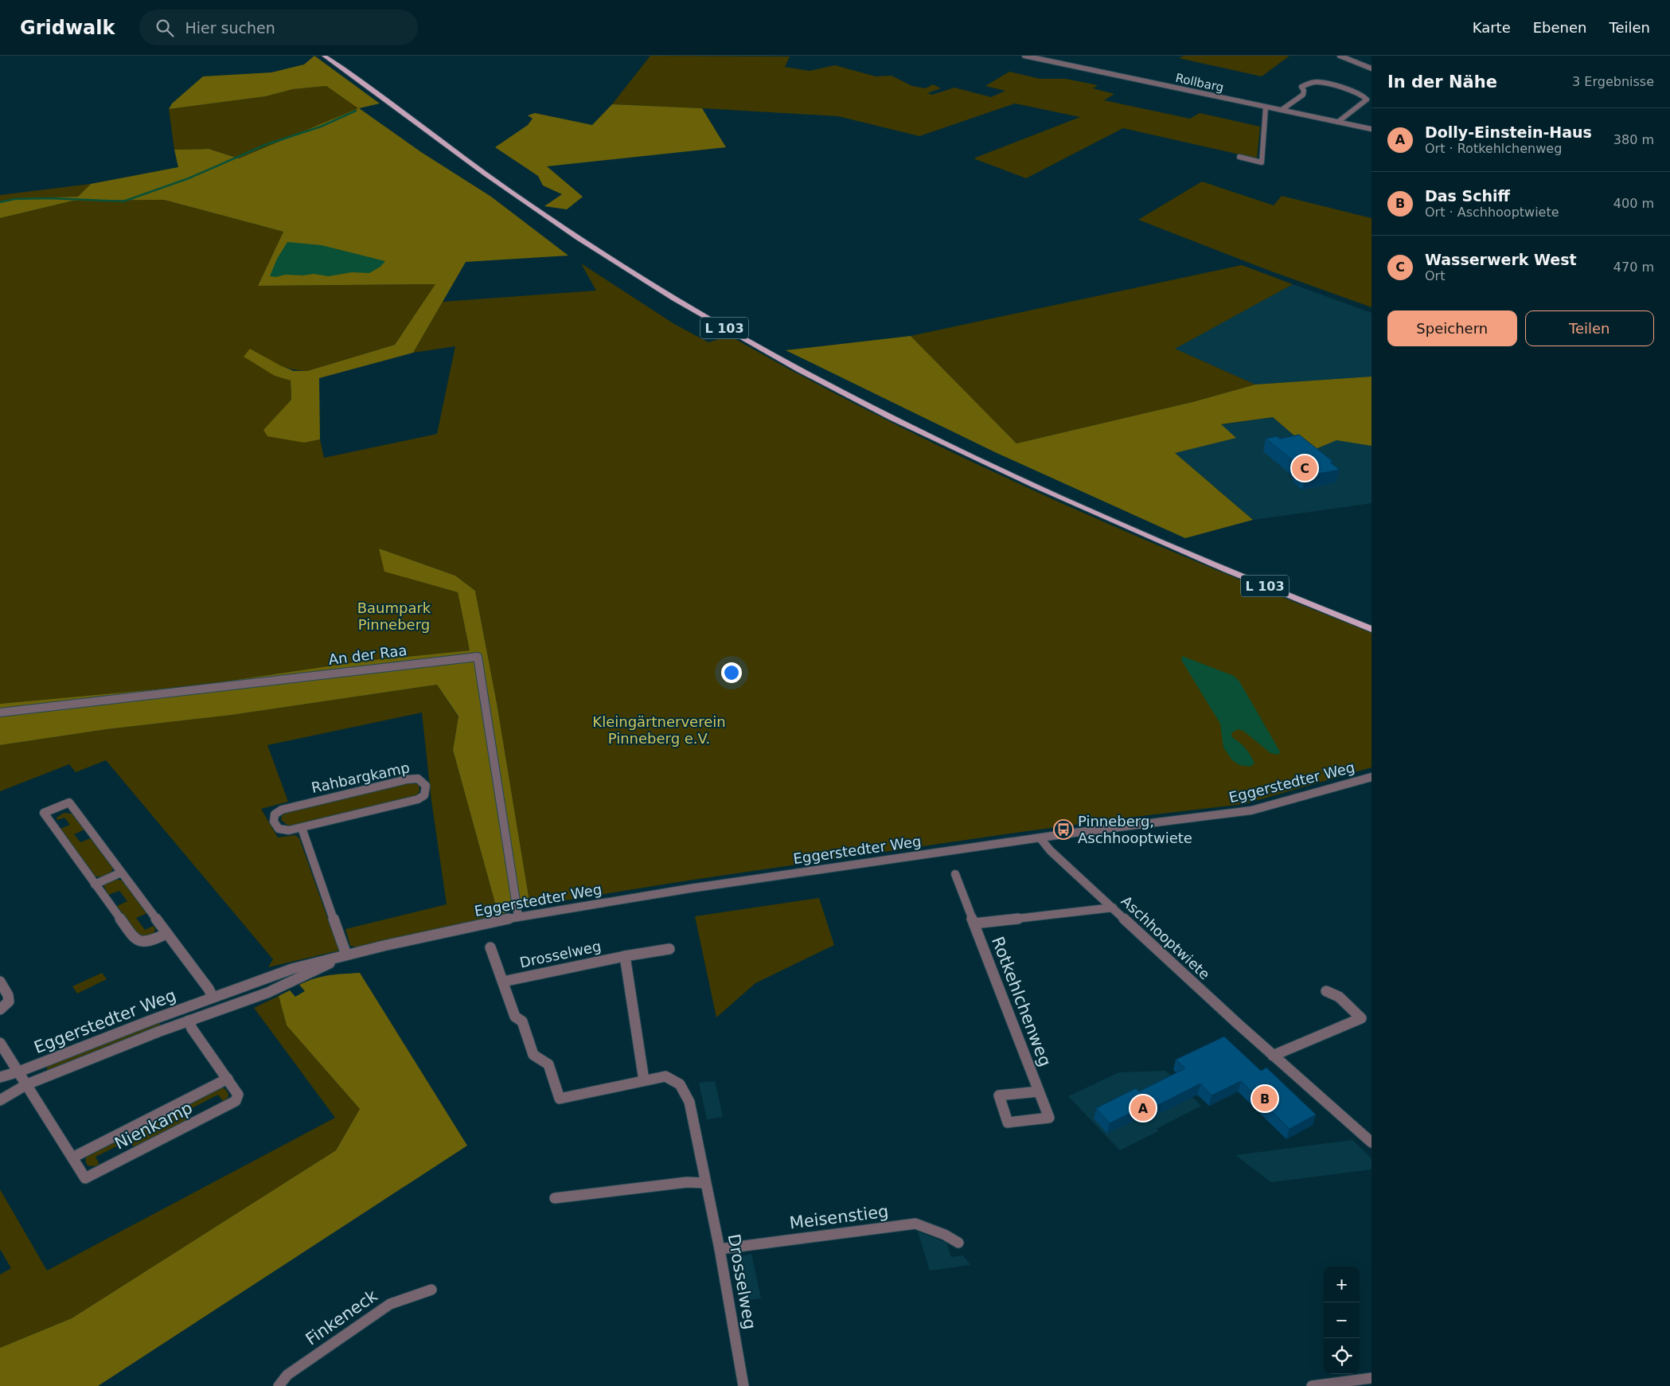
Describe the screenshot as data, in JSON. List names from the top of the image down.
{
  "streets": {
    "main road": ["L 103"],
    "street": [
      "Rollbarg",
      "An der Raa",
      "Rahbargkamp",
      "Eggerstedter Weg",
      "Aschhooptwiete",
      "Drosselweg",
      "Rotkehlchenweg",
      "Nienkamp",
      "Meisenstieg",
      "Finkeneck"
    ]
  },
  "crossings": [
    ["An der Raa", "Eggerstedter Weg"],
    ["Eggerstedter Weg", "Aschhooptwiete"],
    ["Eggerstedter Weg", "Nienkamp"],
    ["Aschhooptwiete", "Rotkehlchenweg"],
    ["Drosselweg", "Meisenstieg"]
  ],
  "parks": ["Baumpark Pinneberg", "Kleingärtnerverein Pinneberg e.V."],
  "places": {
    "bus stop": ["Pinneberg, Aschhooptwiete"]
  },
  "page": {
    "header": "Gridwalk",
    "search": "Hier suchen",
    "nav": ["Karte", "Ebenen", "Teilen"],
    "heading": ["In der Nähe", "3 Ergebnisse"],
    "list": [
      {
        "mark": "A",
        "name": "Dolly-Einstein-Haus",
        "note": "Ort · Rotkehlchenweg",
        "value": "380 m"
      },
      {
        "mark": "B",
        "name": "Das Schiff",
        "note": "Ort · Aschhooptwiete",
        "value": "400 m"
      },
      {
        "mark": "C",
        "name": "Wasserwerk West",
        "note": "Ort",
        "value": "470 m"
      }
    ],
    "buttons": ["Speichern", "Teilen"],
    "pins": ["C", "B", "A"],
    "map_buttons": ["+", "−"]
  }
}
